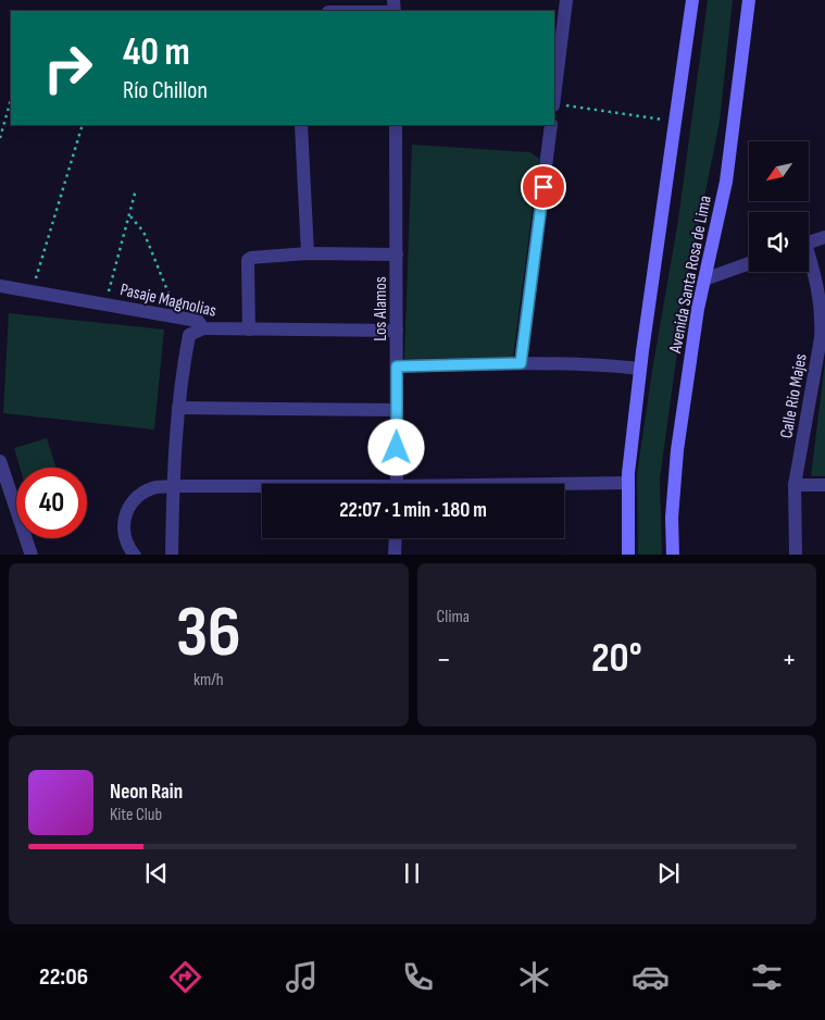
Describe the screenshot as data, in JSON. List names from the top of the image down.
{
  "streets": {
    "main road": ["Avenida Santa Rosa de Lima"],
    "street": ["Pasaje Magnolias", "Los Alamos", "Calle Rio Majes"]
  },
  "crossings": [
    ["Pasaje Magnolias", "Los Alamos"]
  ],
  "north": "bottom left",
  "page": {
    "turn": ["40 m", "Río Chillon"],
    "limit": "40",
    "trip": "22:07 · 1 min · 180 m",
    "tile": [
      ["36", "km/h"],
      "Clima"
    ],
    "heat": ["−", "20°", "+"],
    "song": ["Neon Rain", "Kite Club"],
    "tabs": "22:06"
  }
}
